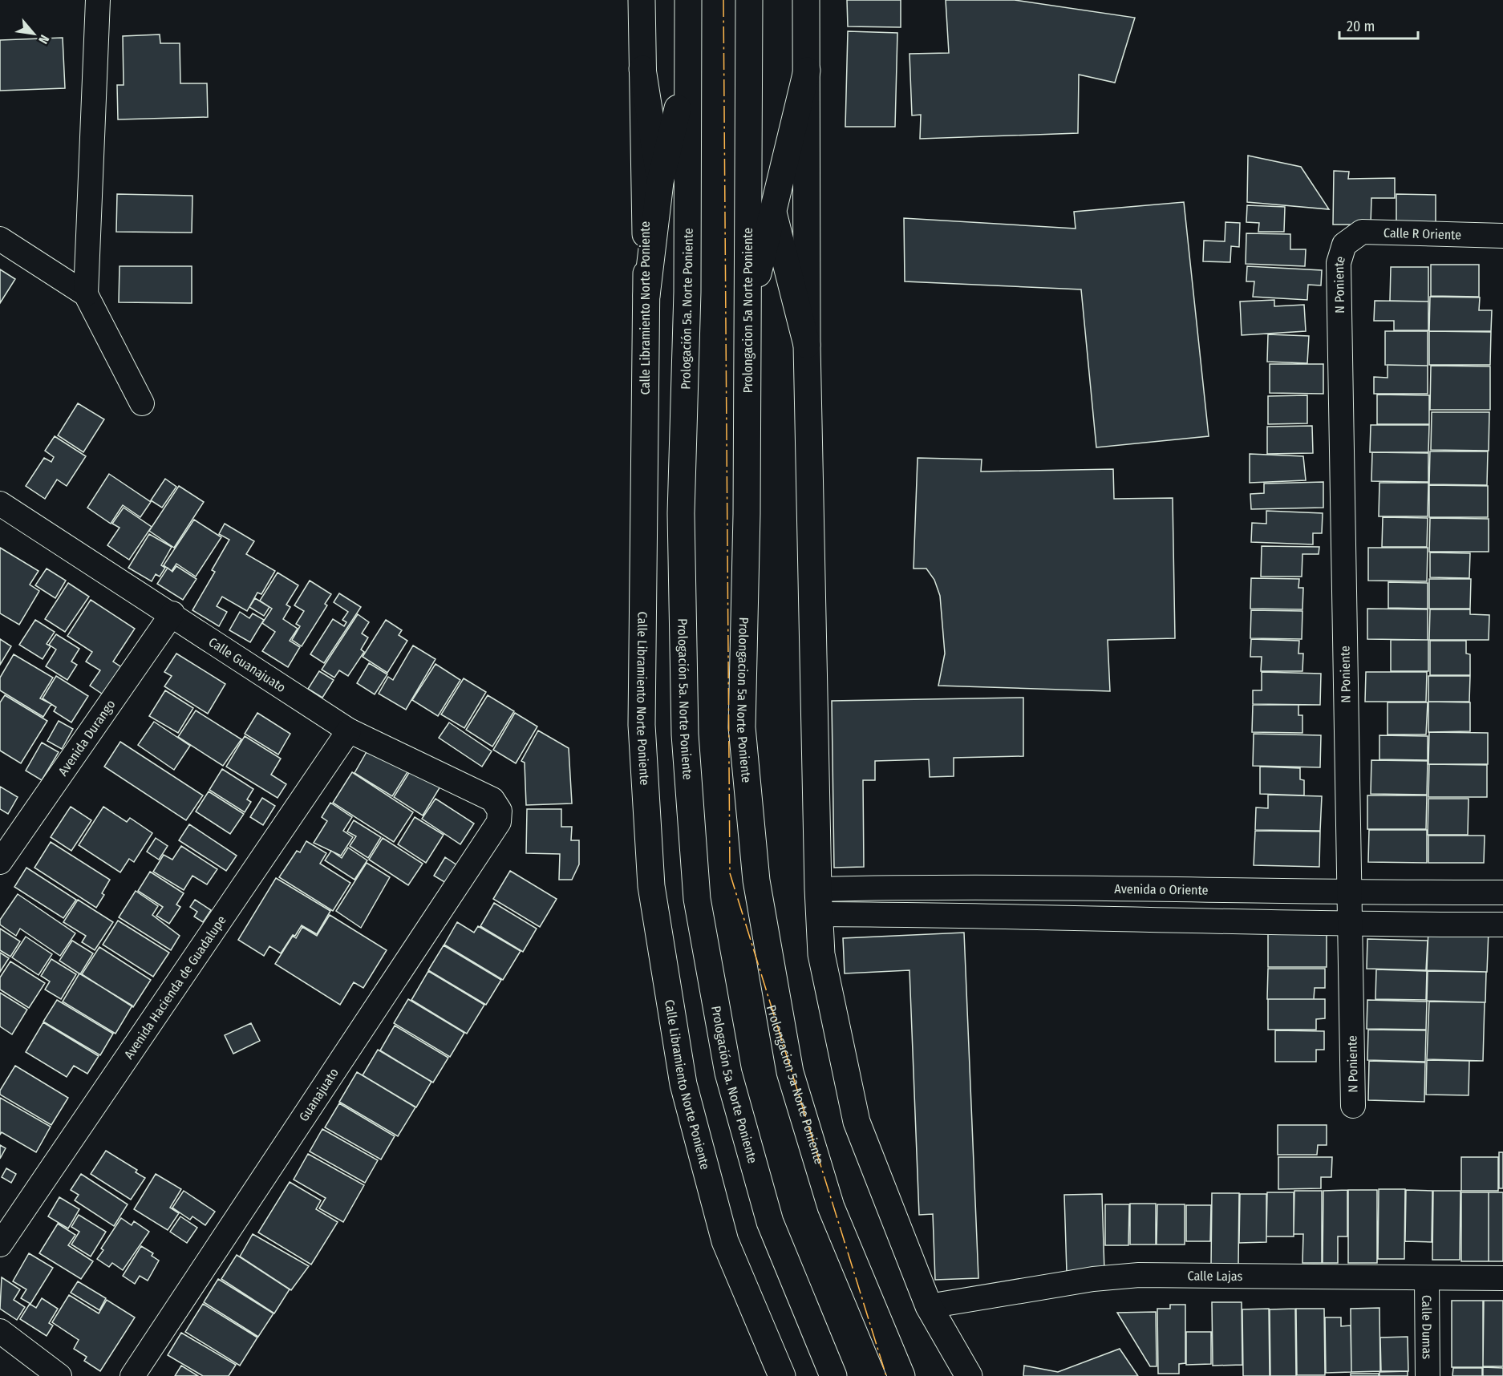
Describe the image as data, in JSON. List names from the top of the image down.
{
  "streets": {
    "main road": ["Calle Libramiento Norte Poniente", "Prologación 5a. Norte Poniente", "Prolongacion 5a Norte Poniente"],
    "street": [
      "Calle R Oriente",
      "N Poniente",
      "Calle Guanajuato",
      "Avenida Durango",
      "Avenida o Oriente",
      "Avenida Hacienda de Guadalupe",
      "Guanajuato",
      "Calle Lajas",
      "Calle Dumas"
    ]
  },
  "crossings": [
    ["Calle R Oriente", "N Poniente"],
    ["N Poniente", "Avenida o Oriente"],
    ["Calle Guanajuato", "Avenida Durango"],
    ["Calle Guanajuato", "Avenida Hacienda de Guadalupe"],
    ["Calle Guanajuato", "Guanajuato"],
    ["Calle Lajas", "Calle Dumas"]
  ],
  "scale_bar": "20 m",
  "north": "bottom right"
}
